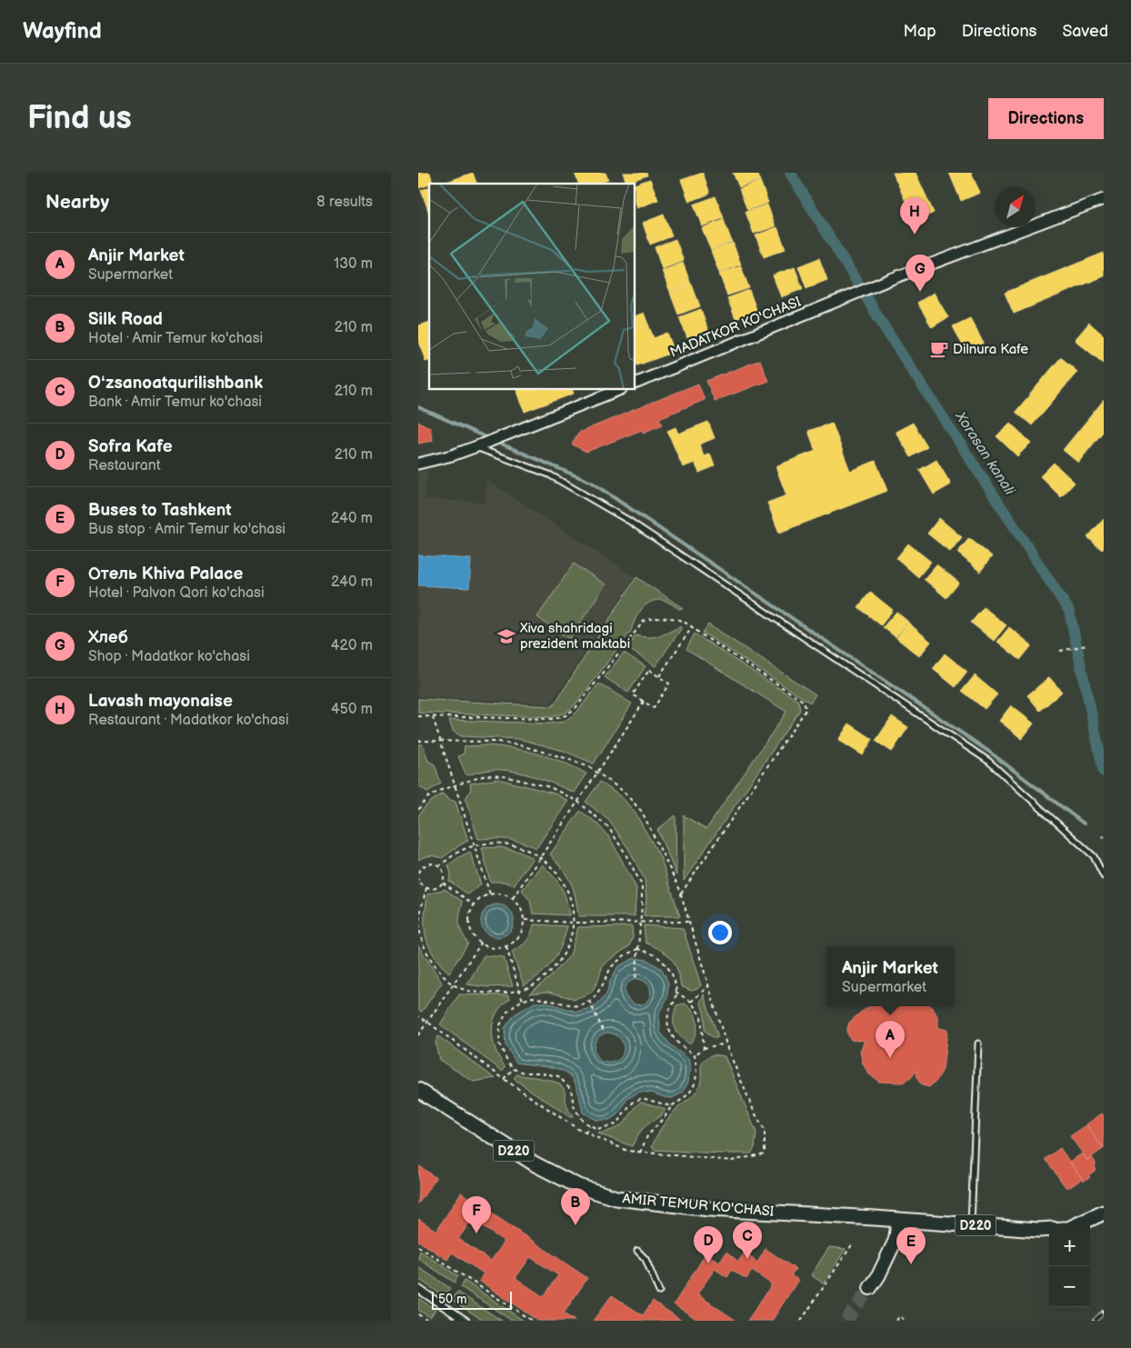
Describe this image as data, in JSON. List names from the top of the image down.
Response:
{
  "streets": {
    "main road": ["D220", "AMIR TEMUR KO'CHASI"],
    "street": ["MADATKOR KO'CHASI"]
  },
  "crossings": [
    ["D220", "AMIR TEMUR KO'CHASI"]
  ],
  "water": ["Xorasan kanali"],
  "places": {
    "cafe": ["Dilnura Kafe"],
    "school or university": ["Xiva shahridagi prezident maktabi"]
  },
  "scale_bar": "50 m",
  "north": "top right",
  "page": {
    "header": "Wayfind",
    "nav": ["Map", "Directions", "Saved"],
    "buttons": "Directions",
    "title": "Find us",
    "heading": ["Nearby", "8 results"],
    "pins": [
      "H",
      "G",
      "A",
      "B",
      "F",
      "C",
      "D",
      "E"
    ],
    "list": [
      {
        "mark": "A",
        "name": "Anjir Market",
        "note": "Supermarket",
        "value": "130 m"
      },
      {
        "mark": "B",
        "name": "Silk Road",
        "note": "Hotel · Amir Temur ko'chasi",
        "value": "210 m"
      },
      {
        "mark": "C",
        "name": "Oʻzsanoatqurilishbank",
        "note": "Bank · Amir Temur ko'chasi",
        "value": "210 m"
      },
      {
        "mark": "D",
        "name": "Sofra Kafe",
        "note": "Restaurant",
        "value": "210 m"
      },
      {
        "mark": "E",
        "name": "Buses to Tashkent",
        "note": "Bus stop · Amir Temur ko'chasi",
        "value": "240 m"
      },
      {
        "mark": "F",
        "name": "Отель Khiva Palace",
        "note": "Hotel · Palvon Qori ko'chasi",
        "value": "240 m"
      },
      {
        "mark": "G",
        "name": "Хлеб",
        "note": "Shop · Madatkor ko'chasi",
        "value": "420 m"
      },
      {
        "mark": "H",
        "name": "Lavash mayonaise",
        "note": "Restaurant · Madatkor ko'chasi",
        "value": "450 m"
      }
    ],
    "popup": ["Anjir Market", "Supermarket"],
    "map_buttons": ["+", "−"],
    "scale": "50 m"
  }
}
